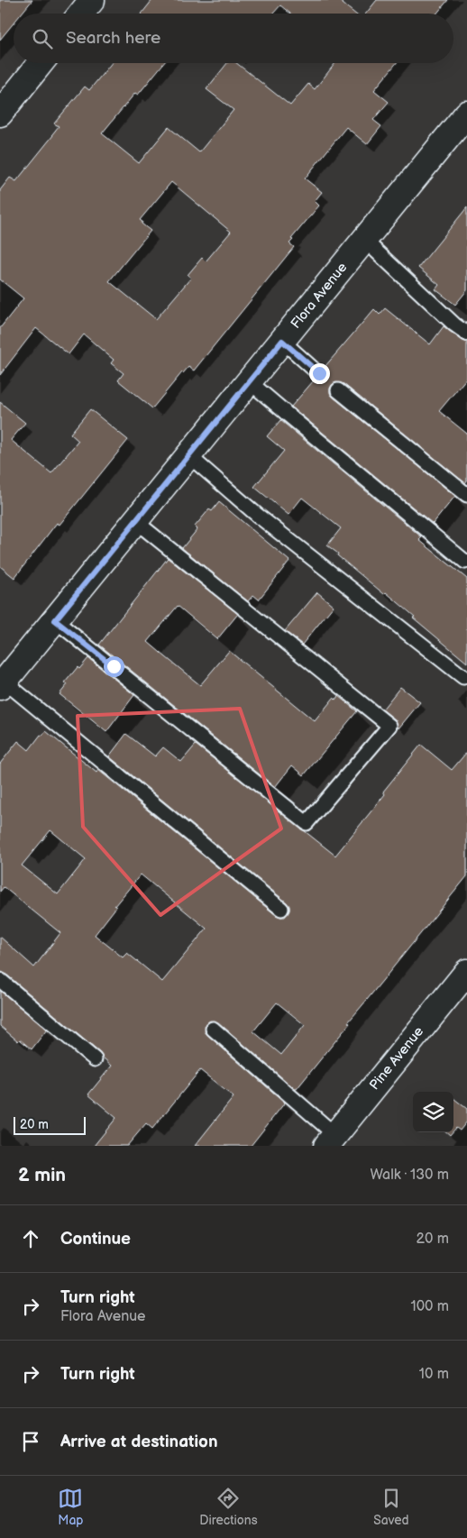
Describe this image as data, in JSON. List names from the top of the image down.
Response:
{
  "streets": {
    "street": ["Flora Avenue", "Pine Avenue"]
  },
  "scale_bar": "20 m",
  "page": {
    "search": "Search here",
    "scale": "20 m",
    "heading": ["2 min", "Walk · 130 m"],
    "list": [
      ["Continue", "20 m"],
      ["Turn right", "Flora Avenue", "100 m"],
      ["Turn right", "10 m"],
      "Arrive at destination"
    ],
    "nav": ["Map", "Directions", "Saved"]
  }
}
